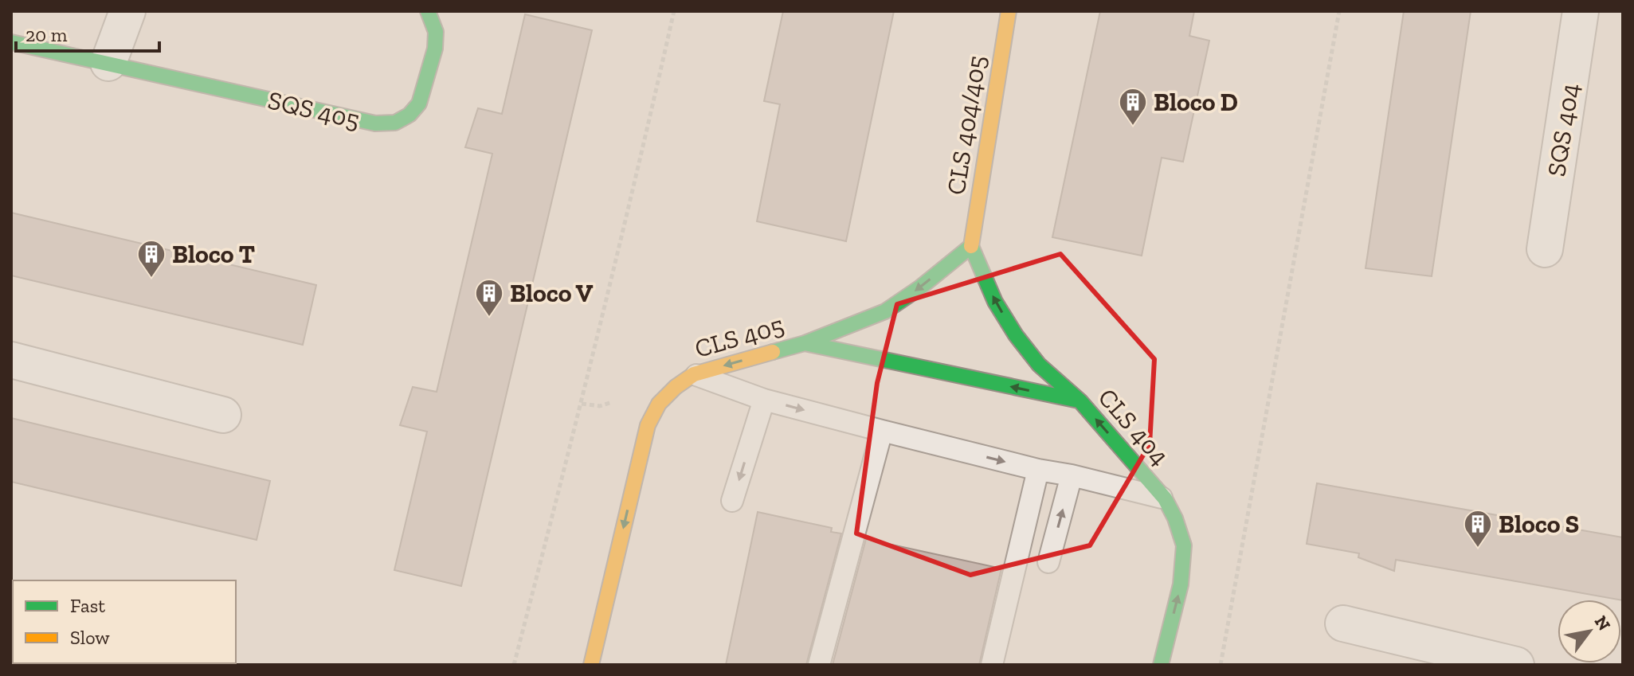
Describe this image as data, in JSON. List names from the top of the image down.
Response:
{
  "streets": {
    "street": [
      "SQS 405",
      "CLS 404/405",
      "SQS 404",
      "CLS 405",
      "CLS 404"
    ]
  },
  "crossings": [
    ["CLS 404/405", "CLS 405"],
    ["CLS 404/405", "CLS 404"],
    ["CLS 405", "CLS 404"]
  ],
  "one_way": ["CLS 405", "CLS 404"],
  "places": {
    "building": [
      "Bloco D",
      "Bloco T",
      "Bloco V",
      "Bloco S"
    ]
  },
  "legend": ["Fast", "Slow"],
  "scale_bar": "20 m",
  "north": "top right"
}
